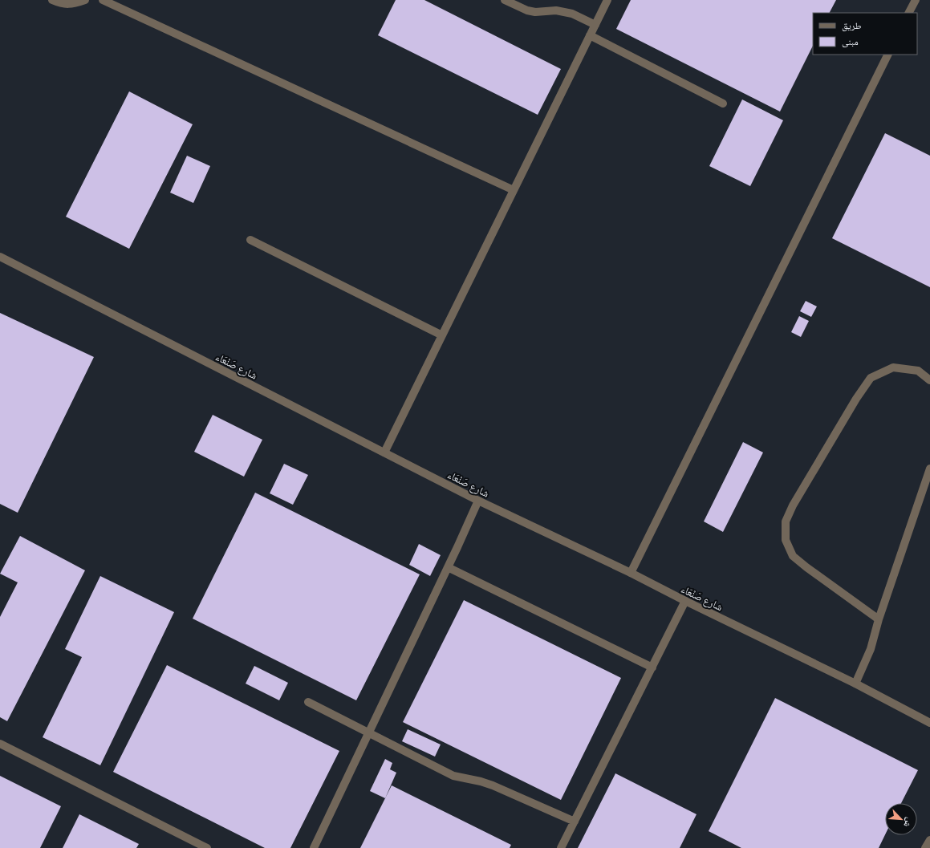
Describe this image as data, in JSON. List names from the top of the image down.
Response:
{
  "streets": {
    "street": ["شارع صَنْعَاء"]
  },
  "legend": ["طريق", "مبنى"],
  "north": "bottom right"
}
